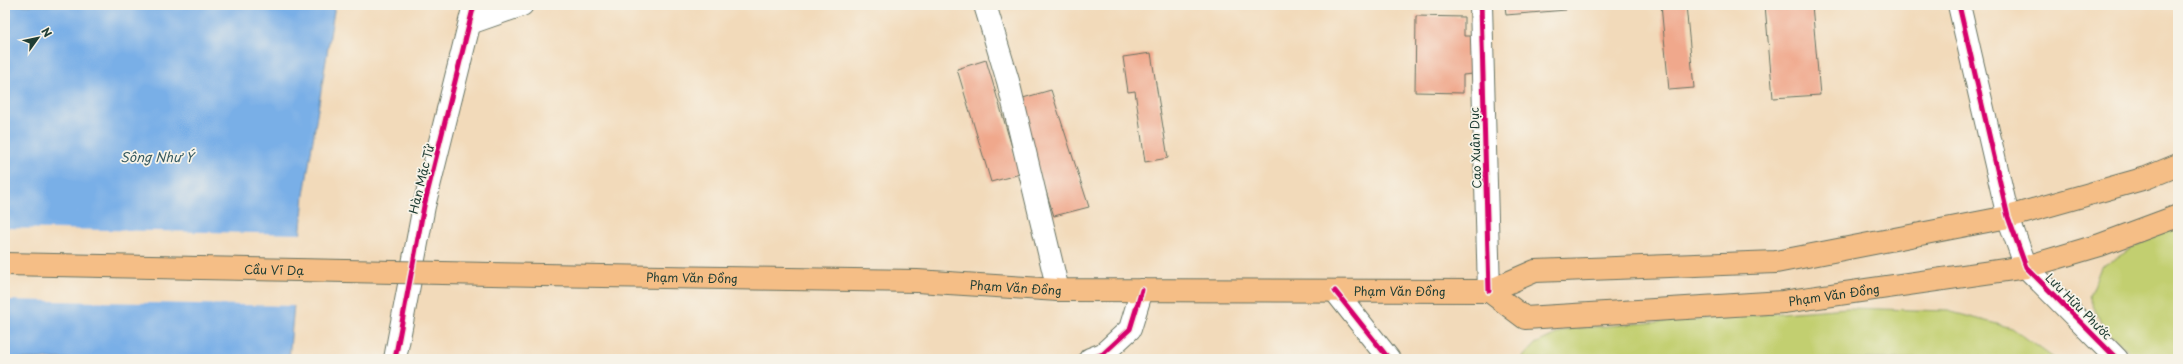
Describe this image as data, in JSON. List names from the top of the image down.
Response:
{
  "streets": {
    "main road": ["Cầu Vĩ Dạ", "Phạm Văn Đồng"],
    "street": ["Cao Xuân Dục", "Hàn Mặc Tử", "Lưu Hữu Phước"]
  },
  "crossings": [
    ["Cao Xuân Dục", "Phạm Văn Đồng"],
    ["Cầu Vĩ Dạ", "Phạm Văn Đồng"],
    ["Phạm Văn Đồng", "Lưu Hữu Phước"]
  ],
  "water": ["Sông Như Ý"],
  "north": "top right"
}
